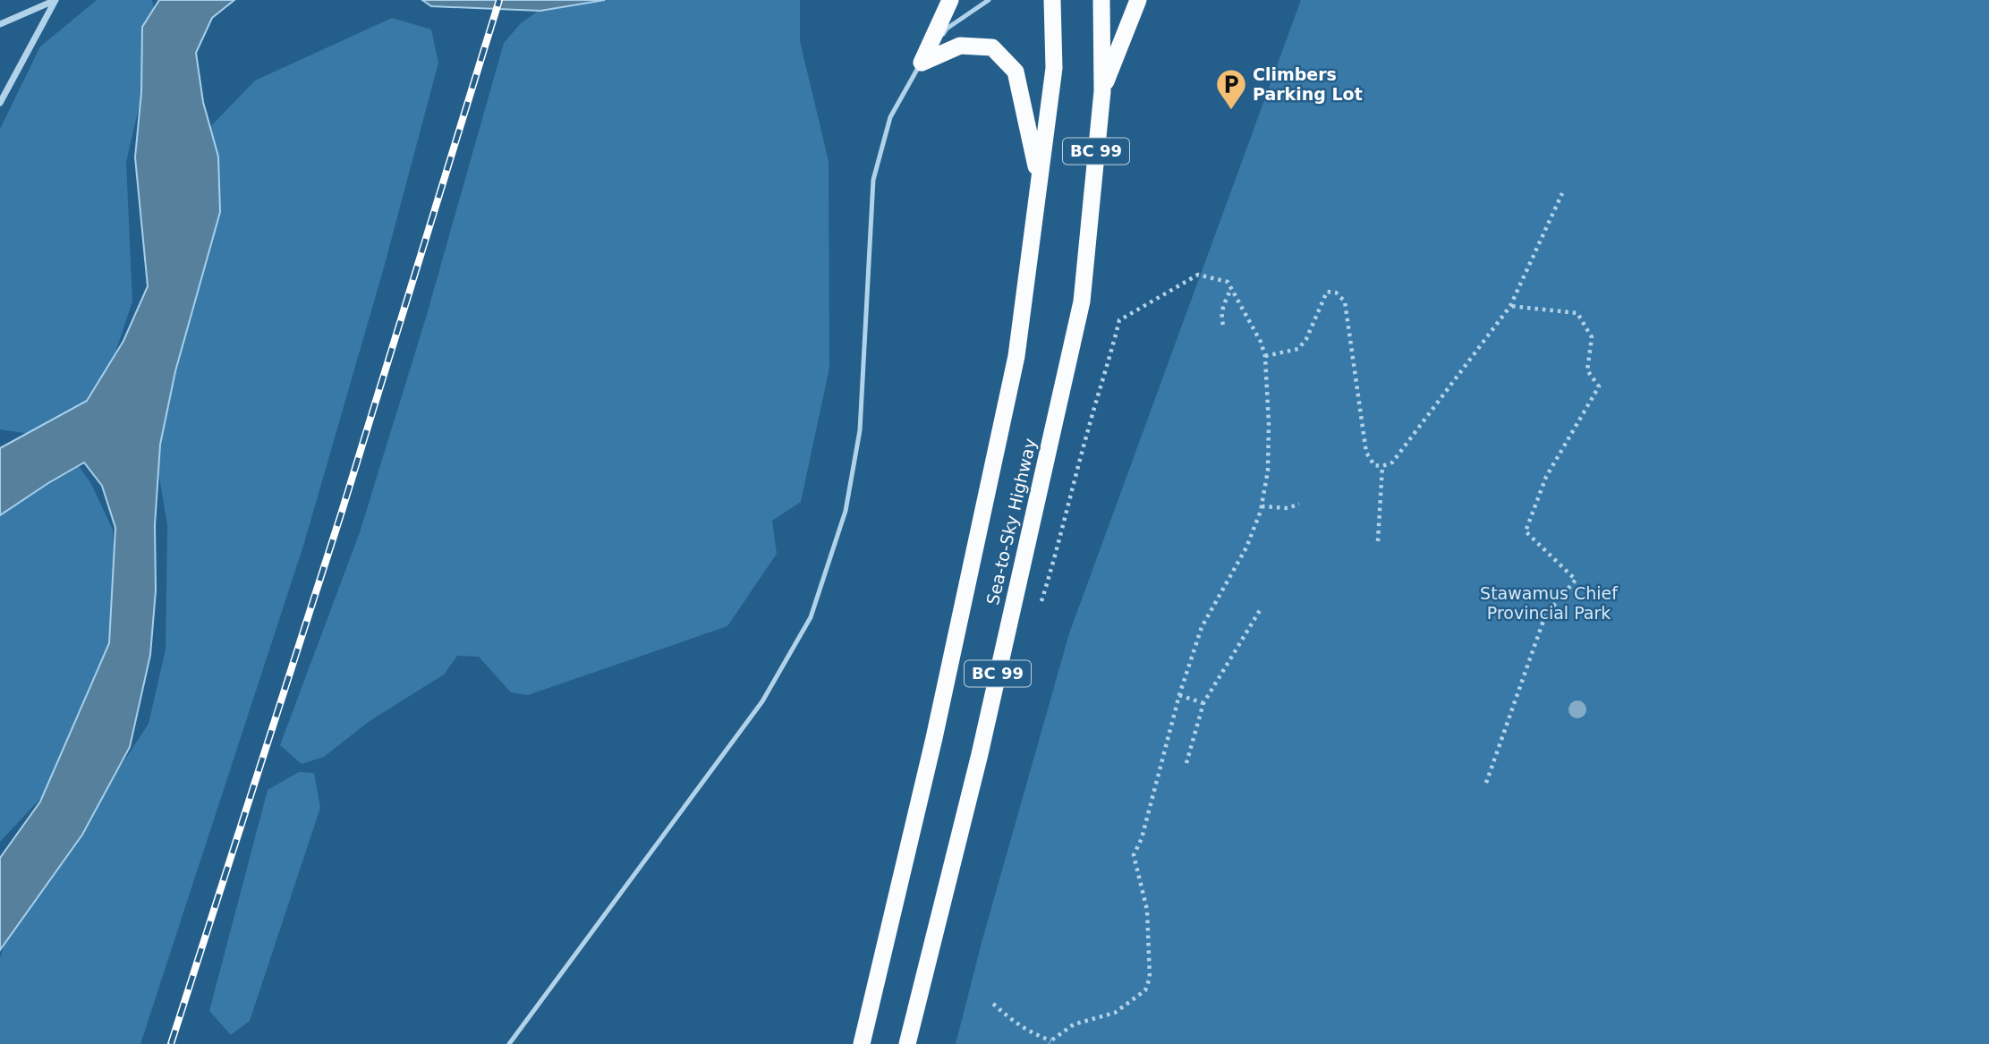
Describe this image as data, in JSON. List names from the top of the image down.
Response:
{
  "streets": {
    "highway": ["BC 99", "Sea-to-Sky Highway"]
  },
  "parks": ["Stawamus Chief Provincial Park"],
  "places": {
    "parking": ["Climbers Parking Lot"]
  }
}
